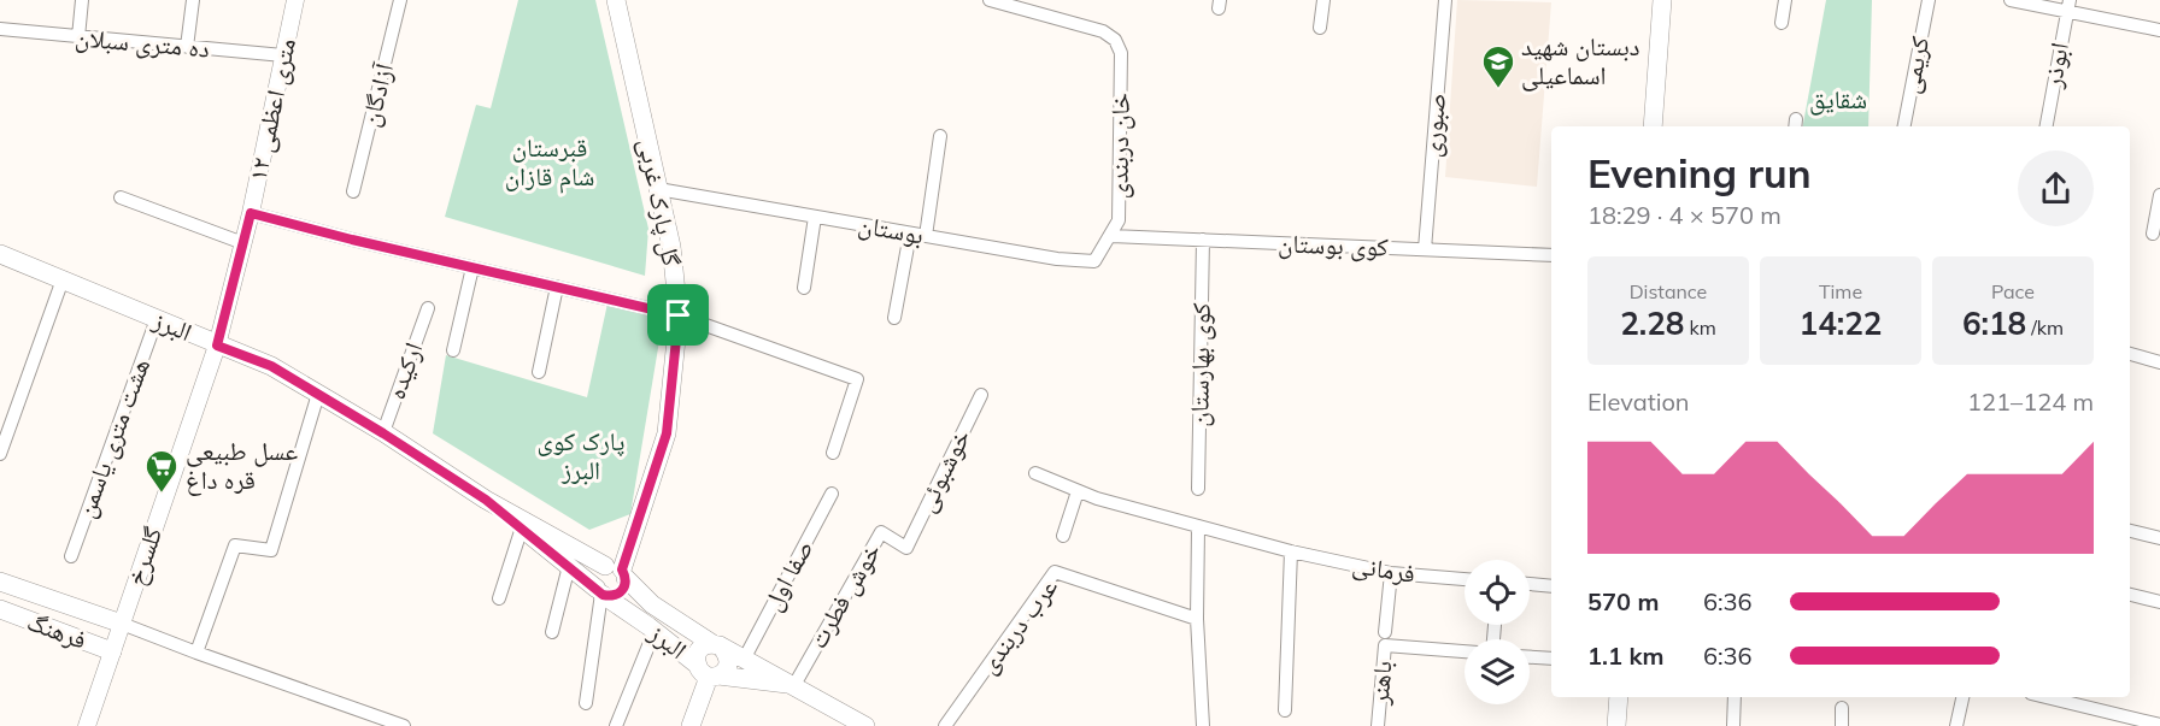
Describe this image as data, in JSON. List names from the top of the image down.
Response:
{
  "streets": {
    "main road": ["گل پارک غربی", "البرز", "فرهنگ"],
    "street": [
      "ده متری سبلان",
      "کریمی",
      "ابوذر",
      "آزادگان",
      "۱۲ متری اعظمی",
      "صبوری",
      "خان دربندی",
      "بوستان",
      "کوی بوستان",
      "کوی بهارستان",
      "ارکیده",
      "هشت متری یاسمن",
      "خوشبوئی",
      "گلسرخ",
      "فرمانی",
      "صفا اول",
      "خوش فطرت",
      "عرب دربندی",
      "باهنر"
    ]
  },
  "crossings": [
    ["ده متری سبلان", "۱۲ متری اعظمی"],
    ["۱۲ متری اعظمی", "البرز"],
    ["۱۲ متری اعظمی", "گلسرخ"],
    ["صبوری", "کوی بوستان"],
    ["خان دربندی", "بوستان"],
    ["خان دربندی", "کوی بوستان"],
    ["گل پارک غربی", "بوستان"],
    ["گل پارک غربی", "البرز"],
    ["بوستان", "کوی بوستان"],
    ["کوی بوستان", "کوی بهارستان"],
    ["البرز", "ارکیده"],
    ["البرز", "هشت متری یاسمن"],
    ["البرز", "گلسرخ"],
    ["البرز", "صفا اول"],
    ["البرز", "خوش فطرت"],
    ["خوشبوئی", "خوش فطرت"],
    ["گلسرخ", "فرهنگ"]
  ],
  "parks": ["شقایق", "قبرستان شام قازان", "پارک کوی البرز"],
  "places": {
    "school or university": ["دبستان شهید اسماعیلی"],
    "supermarket": ["عسل طبیعی قره داغ"]
  },
  "page": {
    "heading": ["Evening run", "18:29 · 4 × 570 m"],
    "stats": [
      ["Distance", "2.28 km"],
      ["Time", "14:22"],
      ["Pace", "6:18 /km"]
    ],
    "chart": ["Elevation", "121–124 m"],
    "list": [
      {
        "name": "570 m",
        "note": "6:36"
      },
      {
        "name": "1.1 km",
        "note": "6:36"
      }
    ]
  }
}
